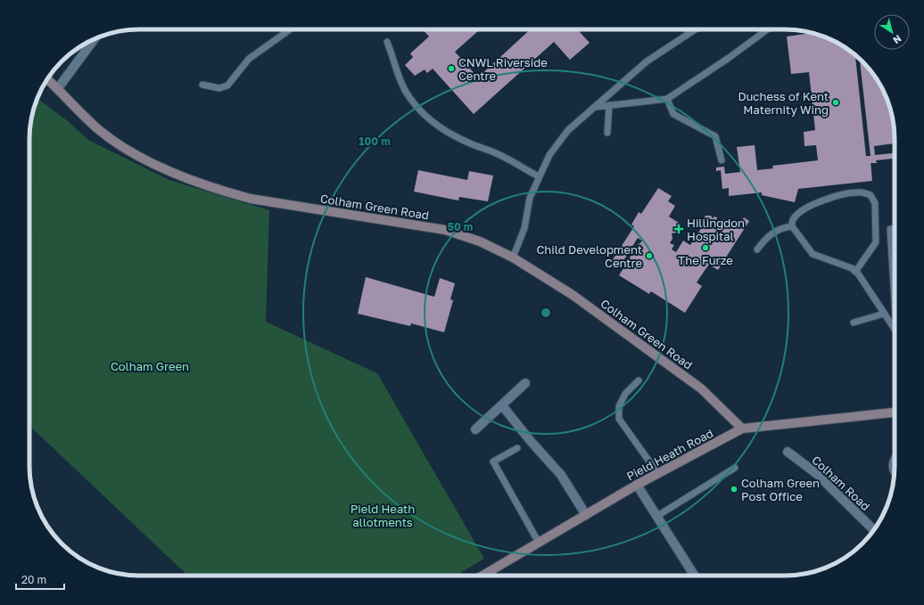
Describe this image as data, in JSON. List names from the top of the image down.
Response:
{
  "streets": {
    "street": ["Colham Green Road", "Pield Heath Road", "Colham Road"]
  },
  "crossings": [
    ["Colham Green Road", "Pield Heath Road"]
  ],
  "parks": ["Colham Green", "Pield Heath allotments"],
  "places": {
    "other": [
      "CNWL Riverside Centre",
      "Duchess of Kent Maternity Wing",
      "The Furze",
      "Child Development Centre",
      "Colham Green Post Office"
    ],
    "health": ["Hillingdon Hospital"]
  },
  "scale_bar": "20 m",
  "north": "bottom right",
  "rings": ["100 m", "50 m"]
}
